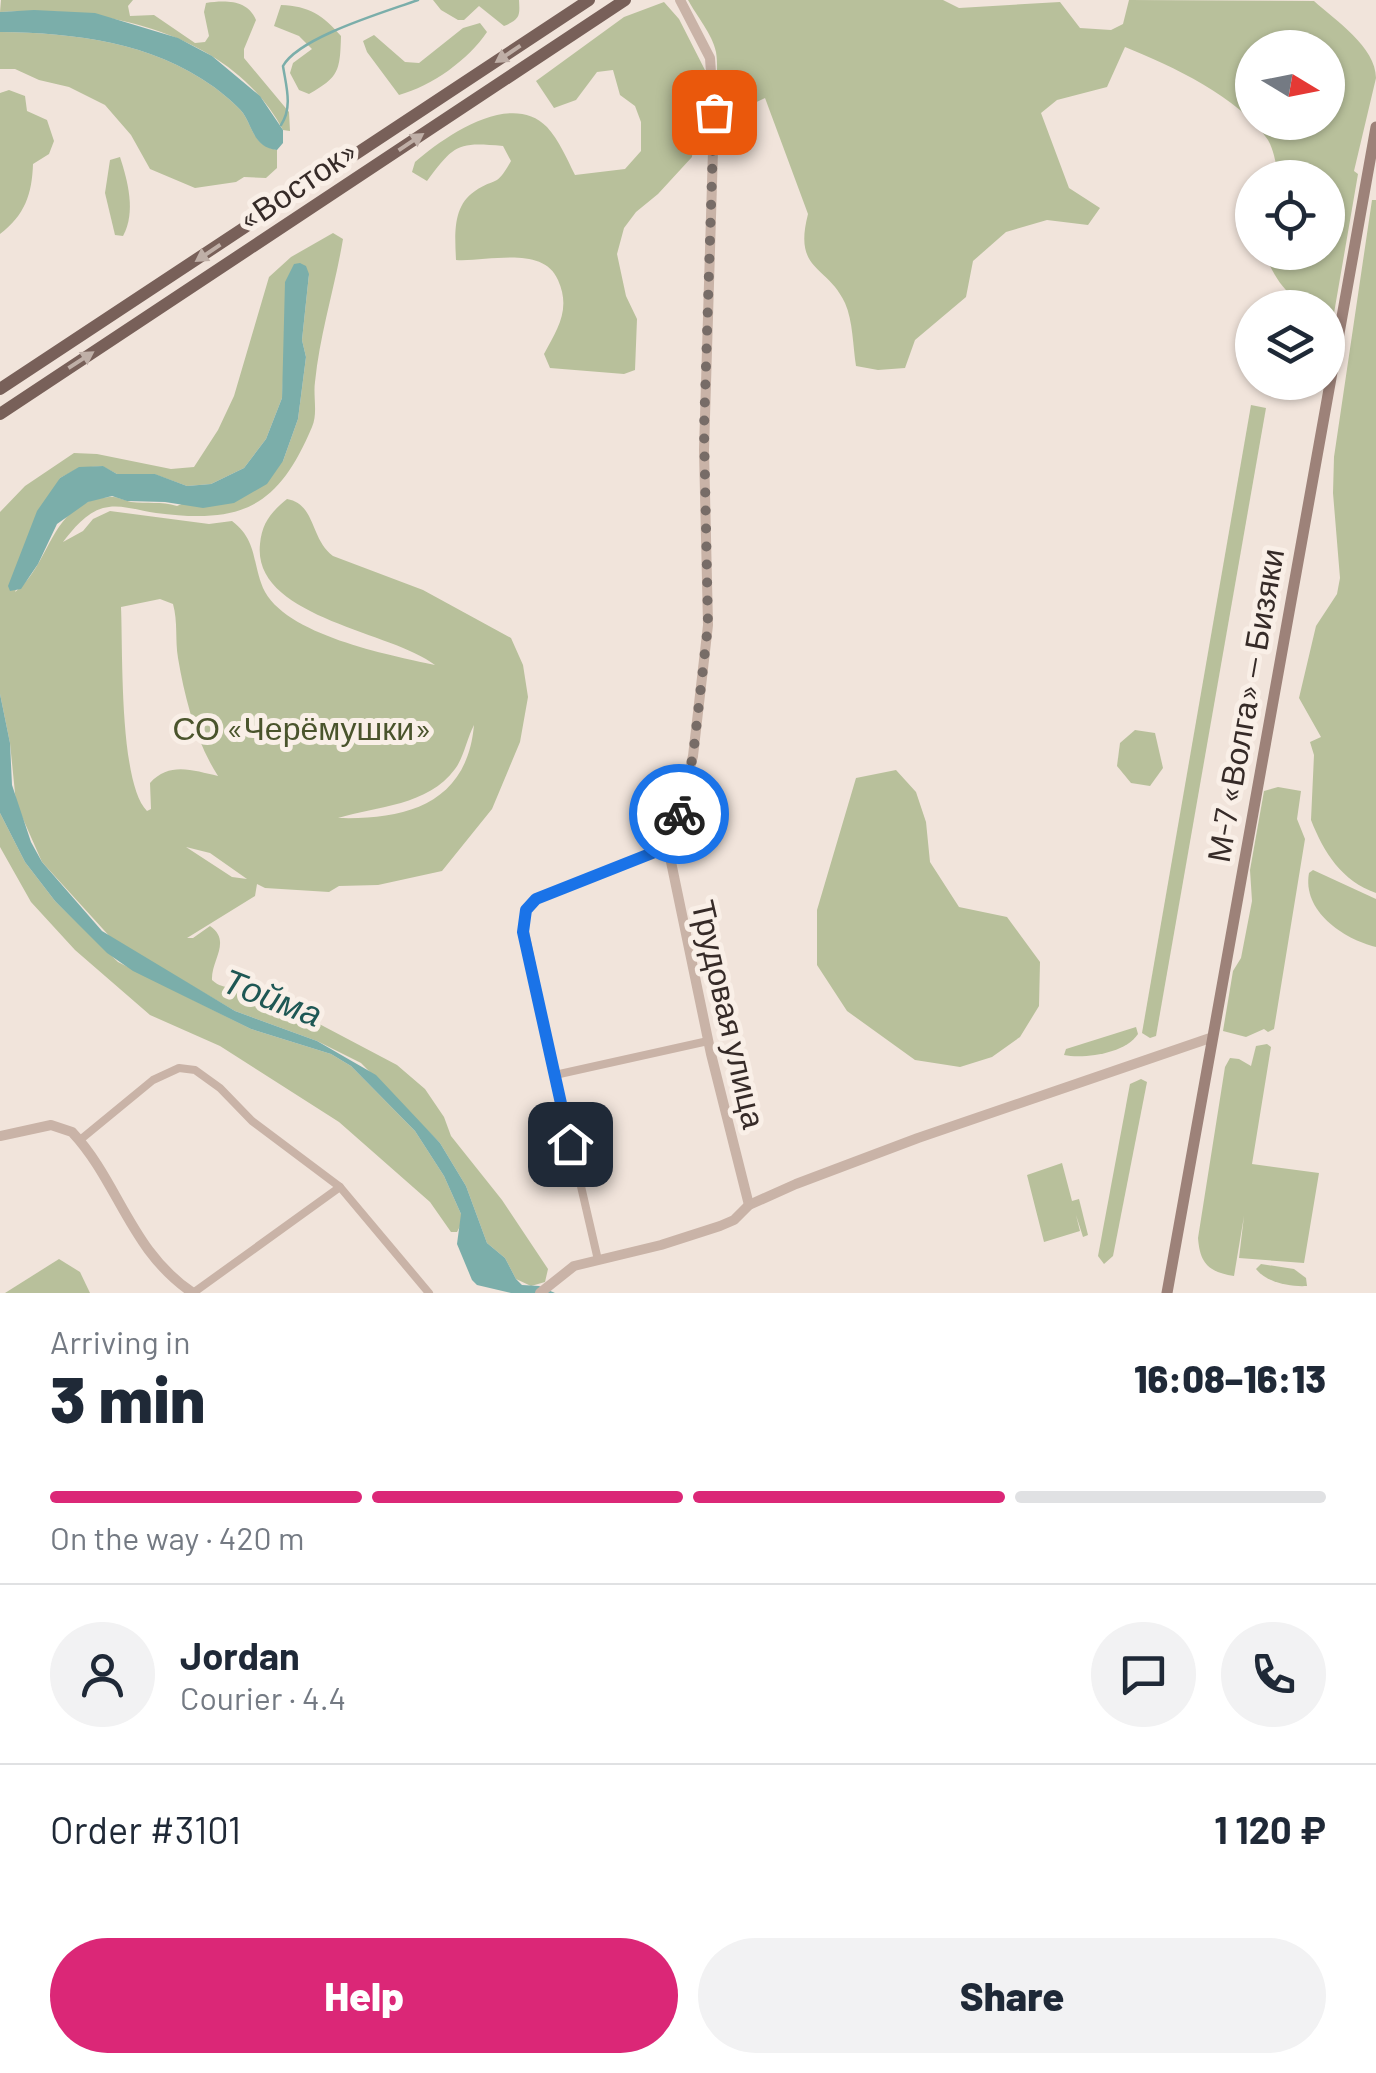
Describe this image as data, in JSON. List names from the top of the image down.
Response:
{
  "streets": {
    "main road": ["«Восток»", "М-7 «Волга» — Бизяки"],
    "street": ["Трудовая улица"]
  },
  "water": ["Тойма"],
  "parks": ["СО «Черёмушки»"],
  "north": "right",
  "page": {
    "heading": ["3 min", "Arriving in", "16:08–16:13"],
    "panel": [
      "Jordan",
      "Courier · 4.4",
      "Order #3101",
      "1 120 ₽"
    ],
    "bar": "On the way · 420 m",
    "buttons": ["Help", "Share"]
  }
}
